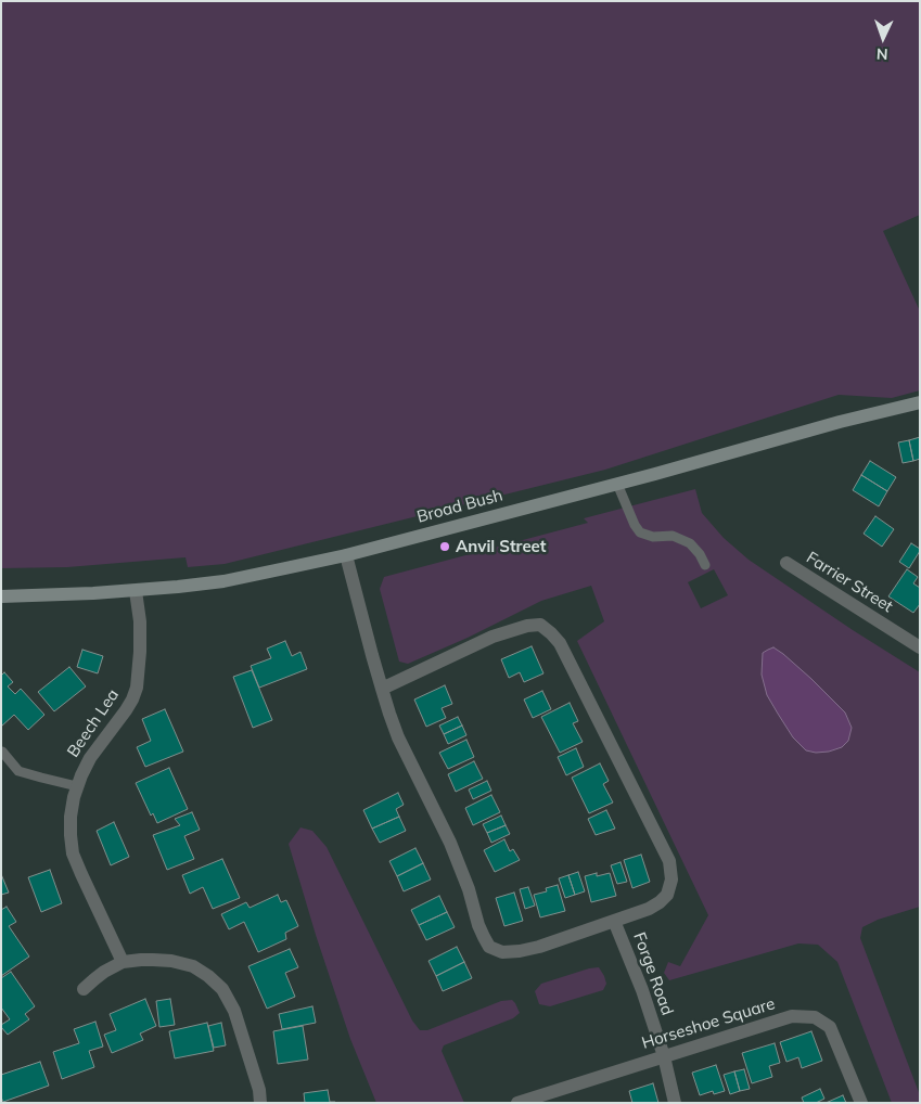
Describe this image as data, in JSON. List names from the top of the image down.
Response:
{
  "streets": {
    "main road": ["Broad Bush"],
    "street": [
      "Farrier Street",
      "Beech Lea",
      "Forge Road",
      "Horseshoe Square"
    ]
  },
  "crossings": [
    ["Broad Bush", "Beech Lea"],
    ["Forge Road", "Horseshoe Square"]
  ],
  "places": ["Anvil Street"],
  "north": "bottom"
}
